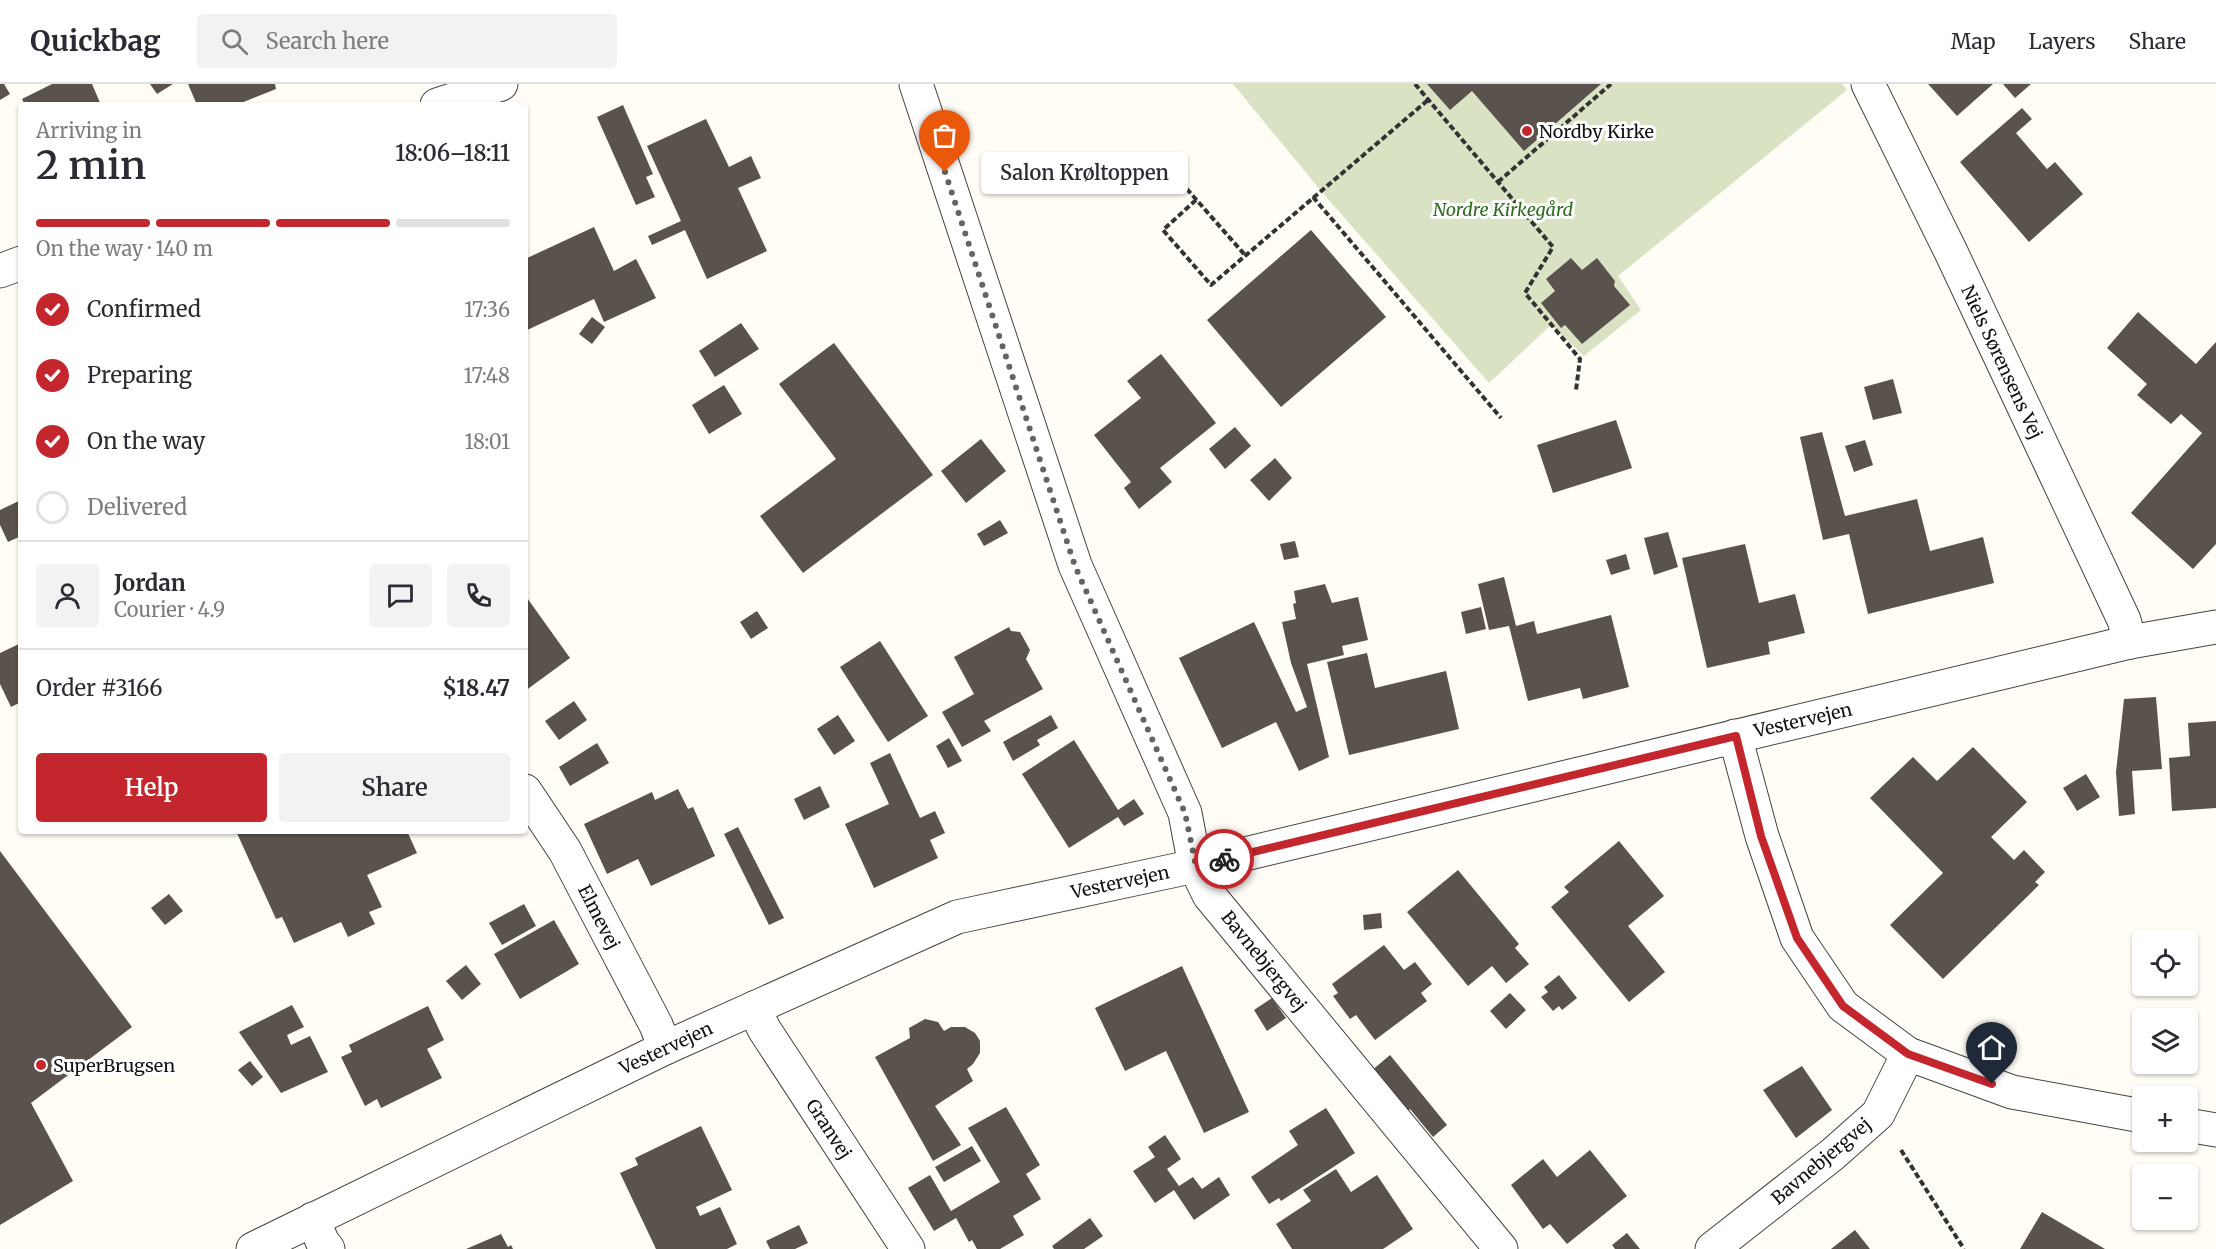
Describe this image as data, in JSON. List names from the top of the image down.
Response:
{
  "streets": {
    "street": [
      "Niels Sørensens Vej",
      "Vestervejen",
      "Elmevej",
      "Bavnebjergvej",
      "Granvej"
    ]
  },
  "crossings": [
    ["Niels Sørensens Vej", "Vestervejen"],
    ["Vestervejen", "Elmevej"],
    ["Vestervejen", "Bavnebjergvej"],
    ["Vestervejen", "Granvej"]
  ],
  "parks": ["Nordre Kirkegård"],
  "places": ["Nordby Kirke", "Salon Krøltoppen", "SuperBrugsen"],
  "page": {
    "header": "Quickbag",
    "search": "Search here",
    "nav": ["Map", "Layers", "Share"],
    "heading": ["2 min", "Arriving in", "18:06–18:11"],
    "panel": [
      "Jordan",
      "Courier · 4.9",
      "Order #3166",
      "$18.47"
    ],
    "bubble": "Salon Krøltoppen",
    "bar": "On the way · 140 m",
    "list": [
      ["Confirmed", "17:36"],
      ["Preparing", "17:48"],
      ["On the way", "18:01"],
      "Delivered"
    ],
    "buttons": ["Help", "Share"],
    "map_buttons": ["+", "−"]
  }
}
